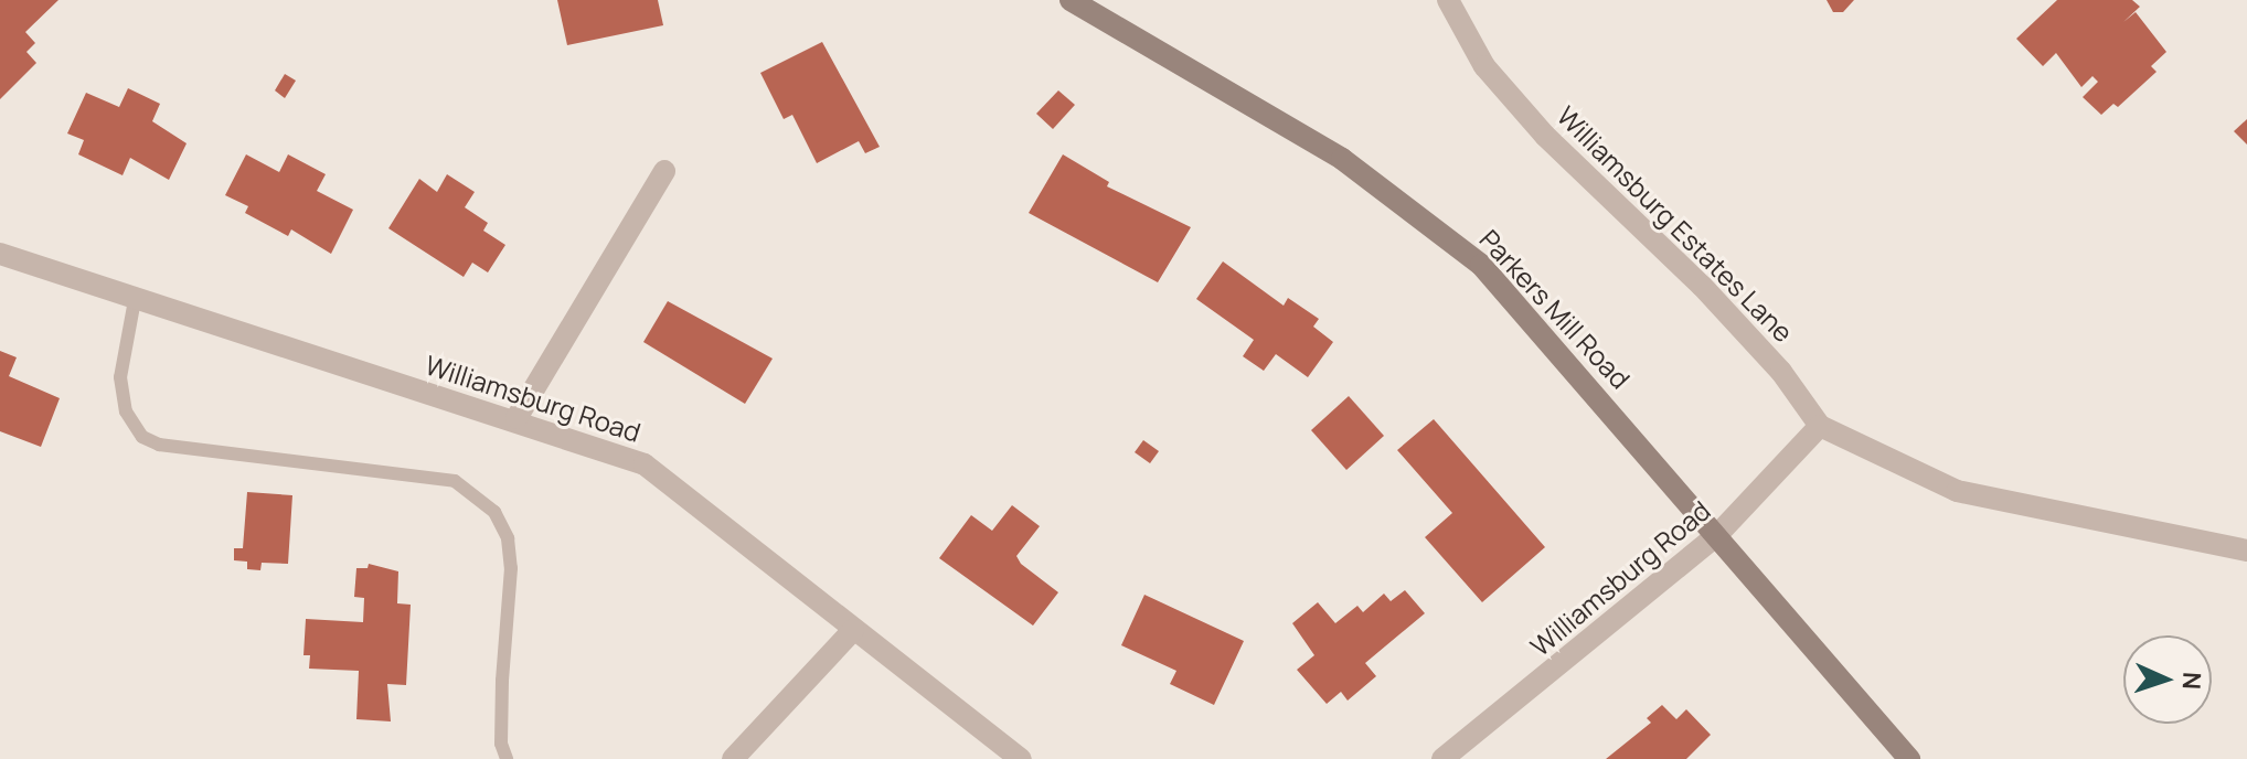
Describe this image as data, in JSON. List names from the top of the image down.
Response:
{
  "streets": {
    "main road": ["Parkers Mill Road"],
    "street": ["Williamsburg Estates Lane", "Williamsburg Road"]
  },
  "crossings": [
    ["Williamsburg Estates Lane", "Williamsburg Road"],
    ["Parkers Mill Road", "Williamsburg Road"]
  ],
  "north": "right"
}
